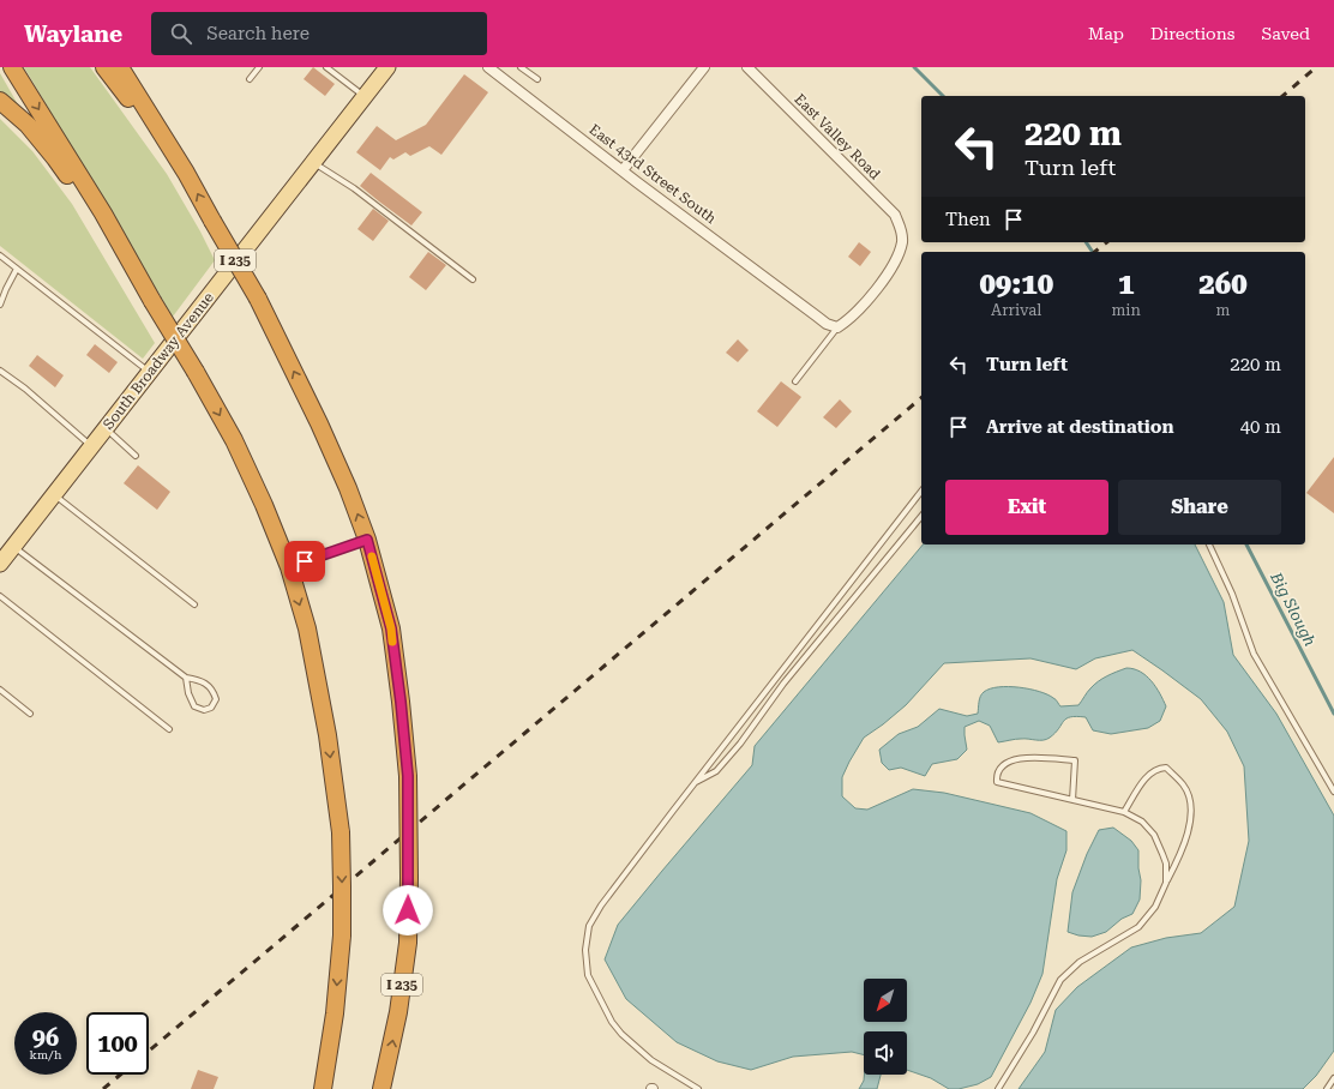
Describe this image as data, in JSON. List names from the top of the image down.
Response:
{
  "streets": {
    "highway": ["I 235"],
    "main road": ["South Broadway Avenue"],
    "street": ["East Valley Road", "East 43rd Street South"]
  },
  "crossings": [
    ["East Valley Road", "East 43rd Street South"]
  ],
  "water": ["Big Slough"],
  "north": "bottom left",
  "page": {
    "header": "Waylane",
    "search": "Search here",
    "nav": ["Map", "Directions", "Saved"],
    "turn": ["220 m", "Turn left"],
    "then": "Then",
    "eta": [
      "09:10",
      "Arrival",
      "1",
      "min",
      "260",
      "m"
    ],
    "list": [
      {
        "name": "Turn left",
        "value": "220 m"
      },
      {
        "name": "Arrive at destination",
        "value": "40 m"
      }
    ],
    "buttons": ["Exit", "Share"],
    "speed": "96 km/h",
    "limit": "100"
  }
}
